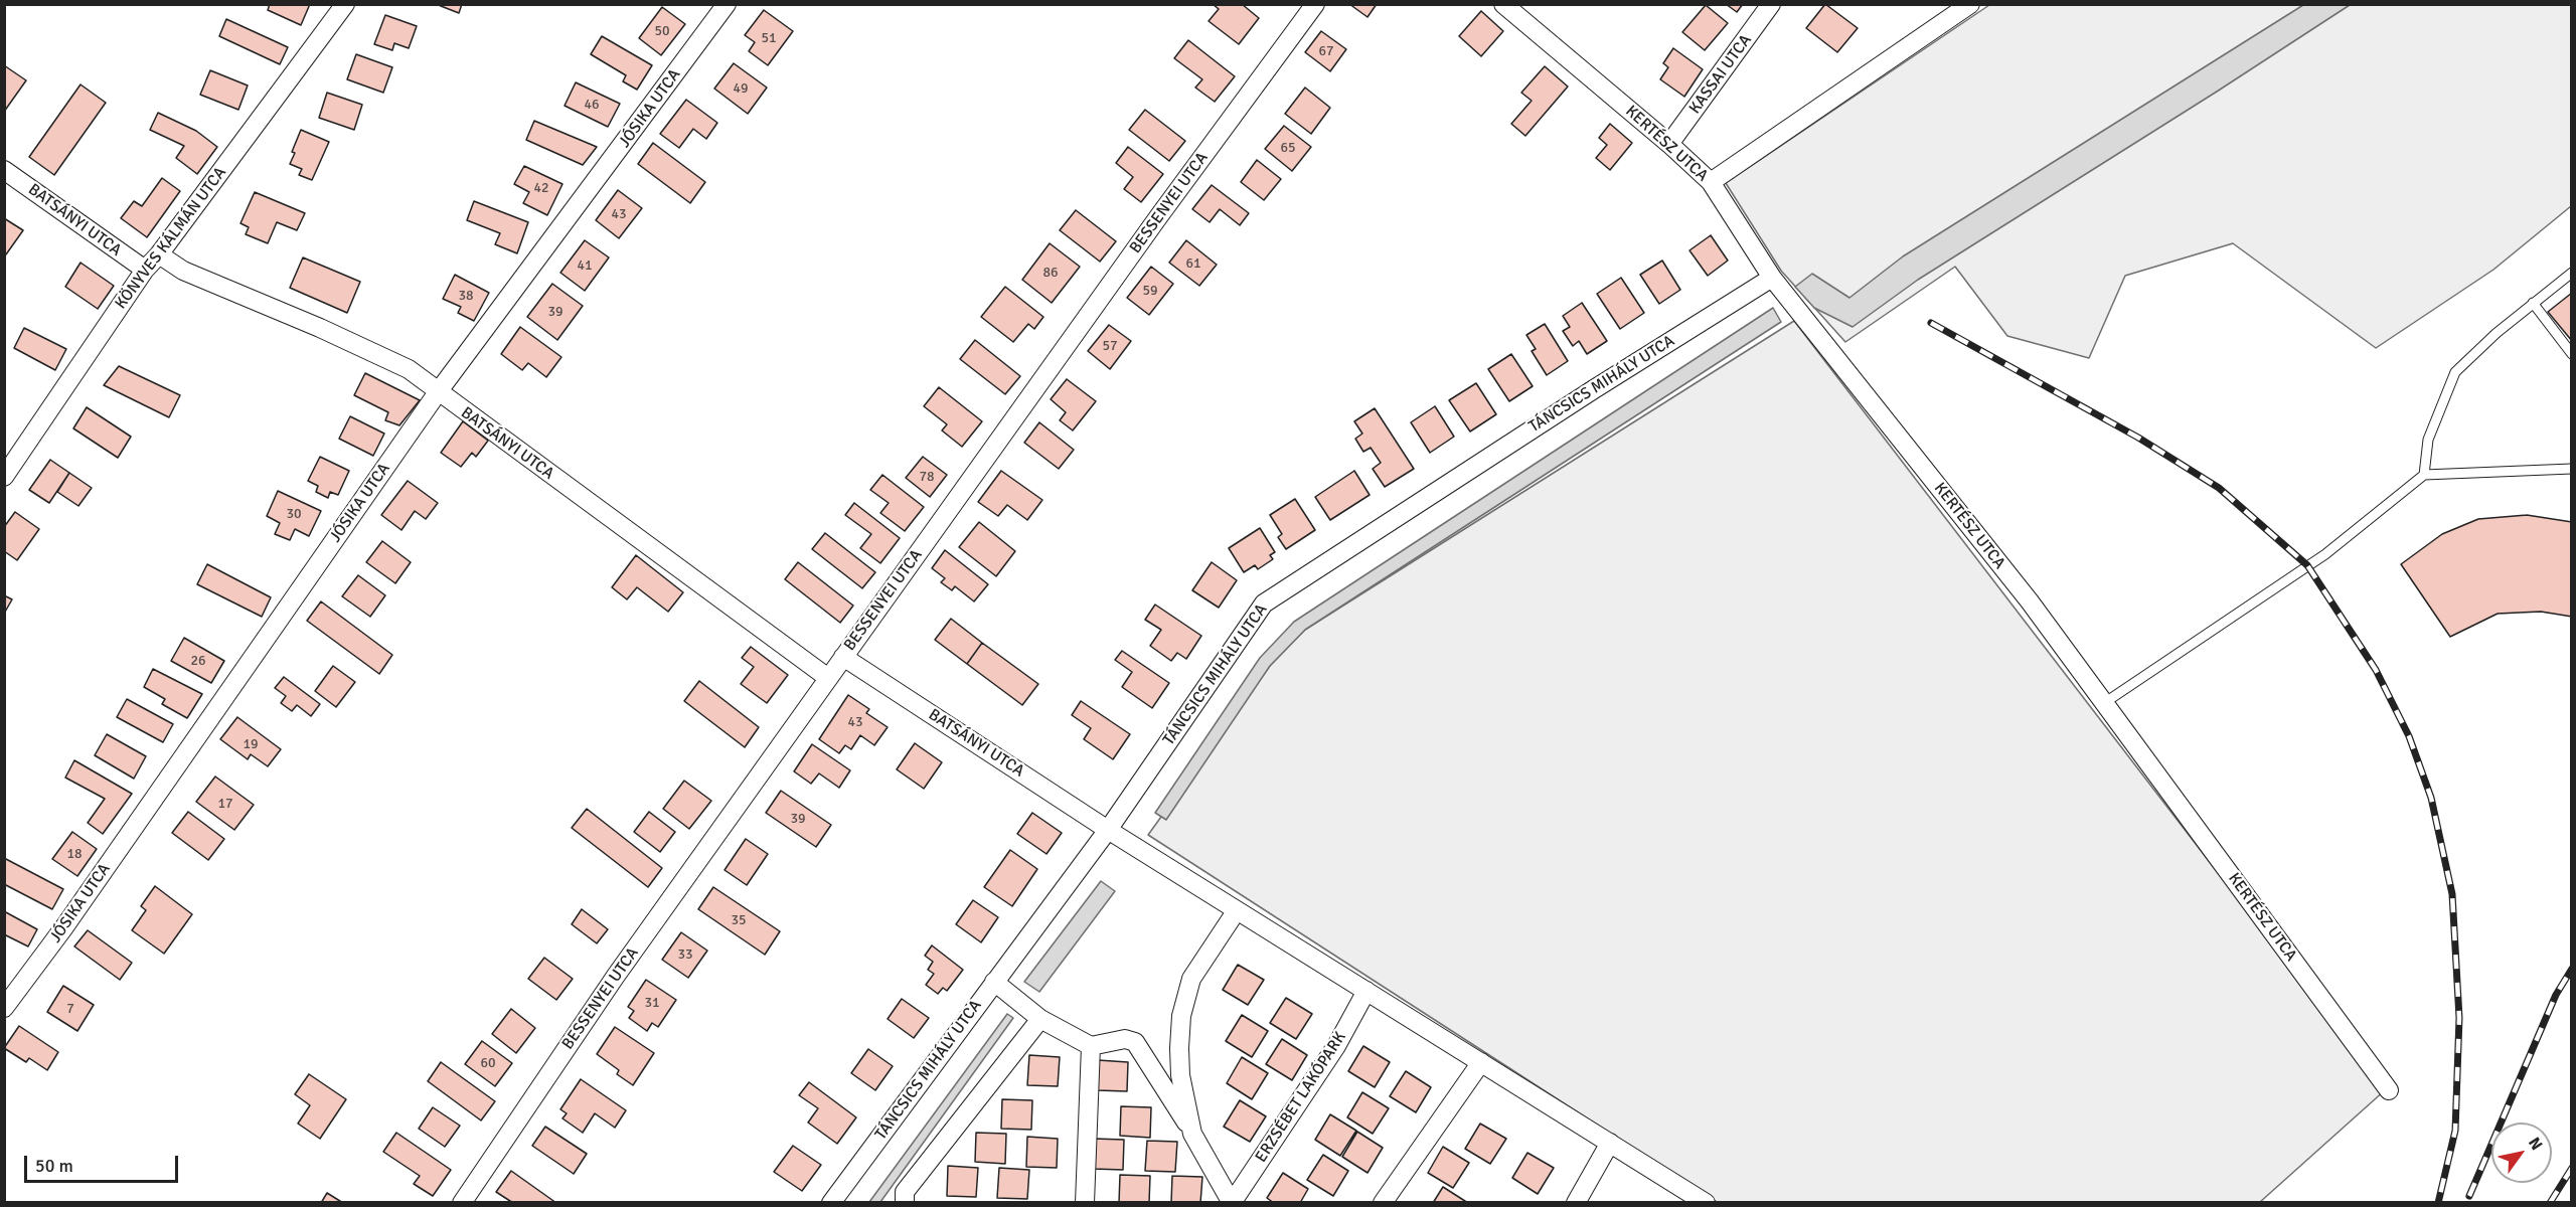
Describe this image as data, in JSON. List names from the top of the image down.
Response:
{
  "streets": {
    "street": [
      "KASSAI UTCA",
      "JÓSIKA UTCA",
      "KERTÉSZ UTCA",
      "BESSENYEI UTCA",
      "BATSÁNYI UTCA",
      "KÖNYVES KÁLMÁN UTCA",
      "TÁNCSICS MIHÁLY UTCA",
      "ERZSÉBET LAKÓPARK"
    ]
  },
  "crossings": [
    ["KASSAI UTCA", "KERTÉSZ UTCA"],
    ["JÓSIKA UTCA", "BATSÁNYI UTCA"],
    ["KERTÉSZ UTCA", "TÁNCSICS MIHÁLY UTCA"],
    ["BESSENYEI UTCA", "BATSÁNYI UTCA"],
    ["BATSÁNYI UTCA", "KÖNYVES KÁLMÁN UTCA"],
    ["BATSÁNYI UTCA", "TÁNCSICS MIHÁLY UTCA"]
  ],
  "house_numbers": [
    "50",
    "51",
    "67",
    "49",
    "46",
    "65",
    "42",
    "43",
    "61",
    "41",
    "86",
    "59",
    "38",
    "39",
    "57",
    "78",
    "30",
    "26",
    "43",
    "19",
    "17",
    "39",
    "18",
    "35",
    "33",
    "31",
    "7",
    "60"
  ],
  "scale_bar": "50 m",
  "north": "top right"
}
